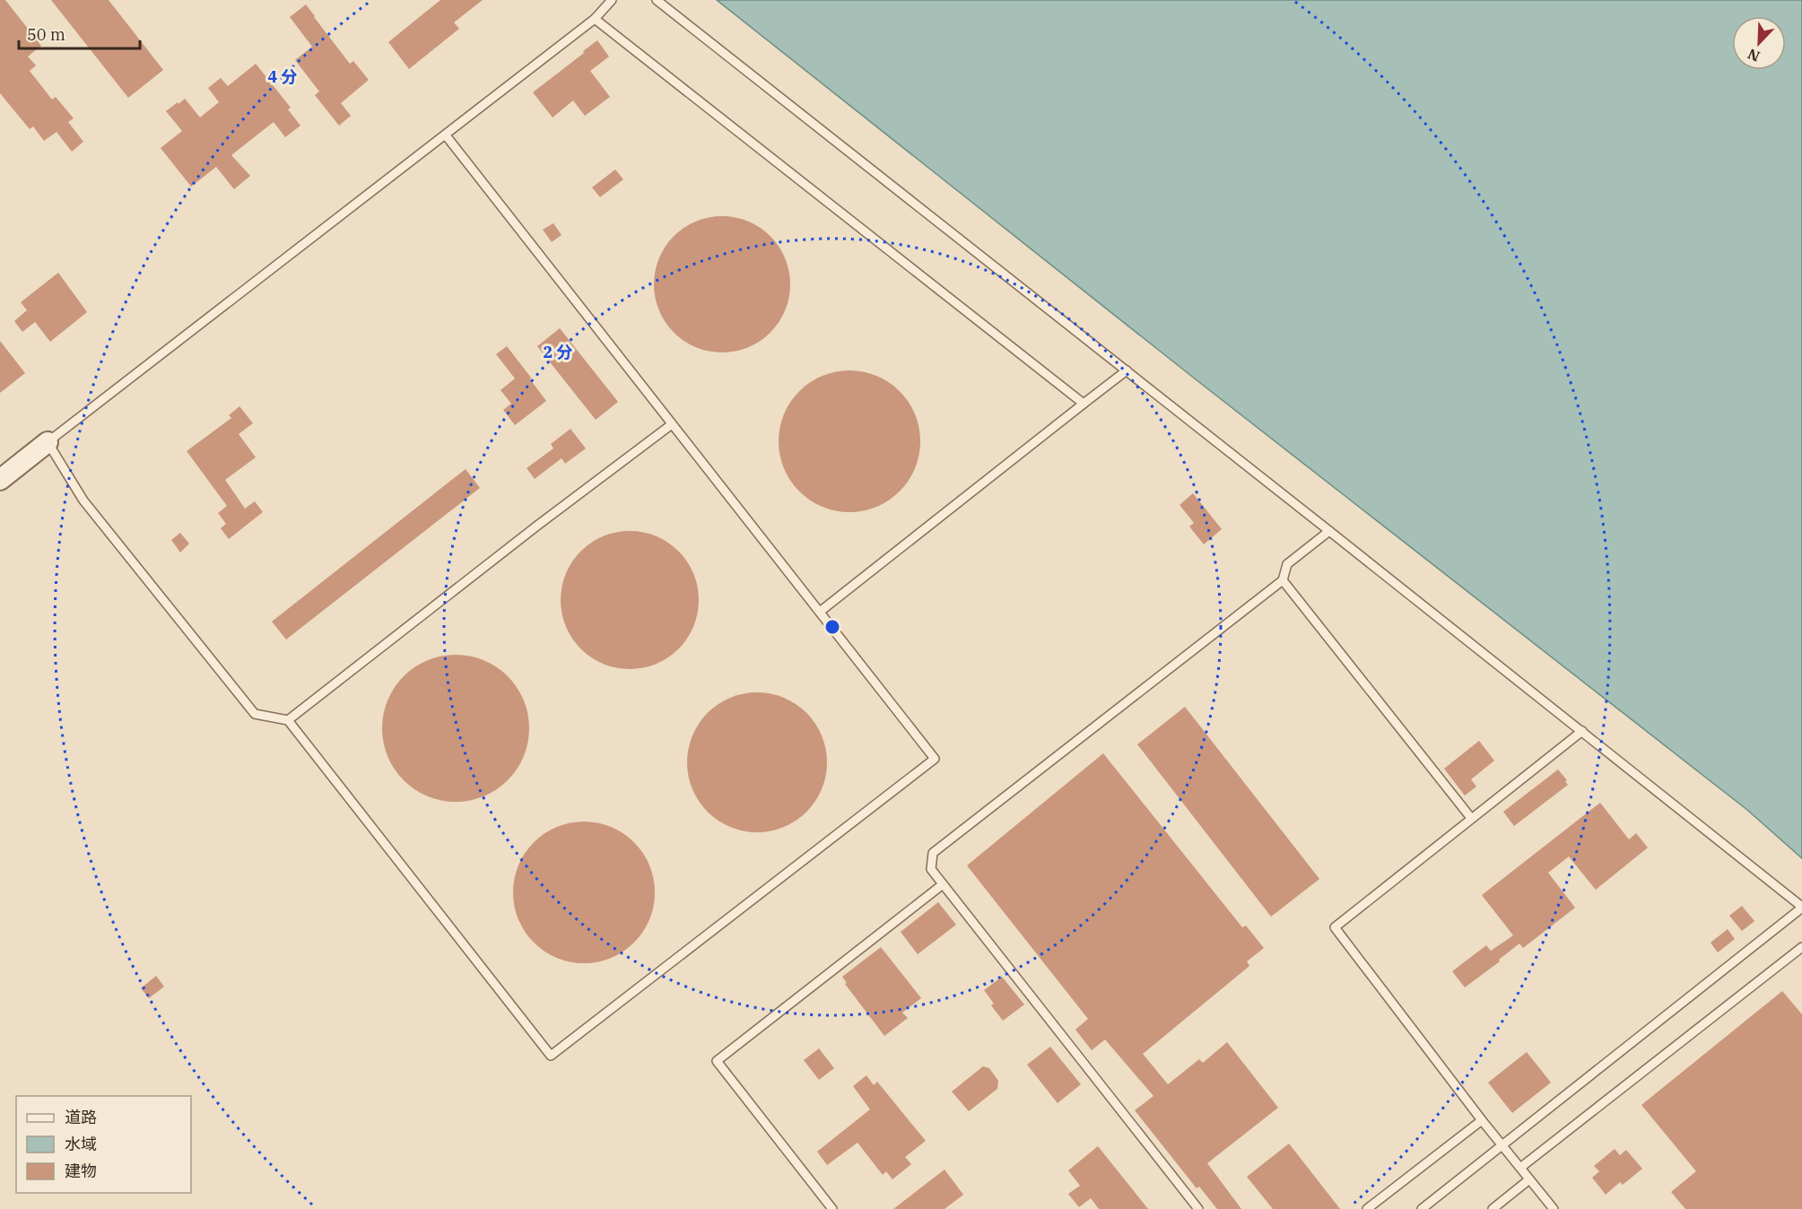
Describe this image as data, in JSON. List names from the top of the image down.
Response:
{
  "legend": ["道路", "水域", "建物"],
  "scale_bar": "50 m",
  "north": "bottom left",
  "rings": ["4 分", "2 分"]
}
